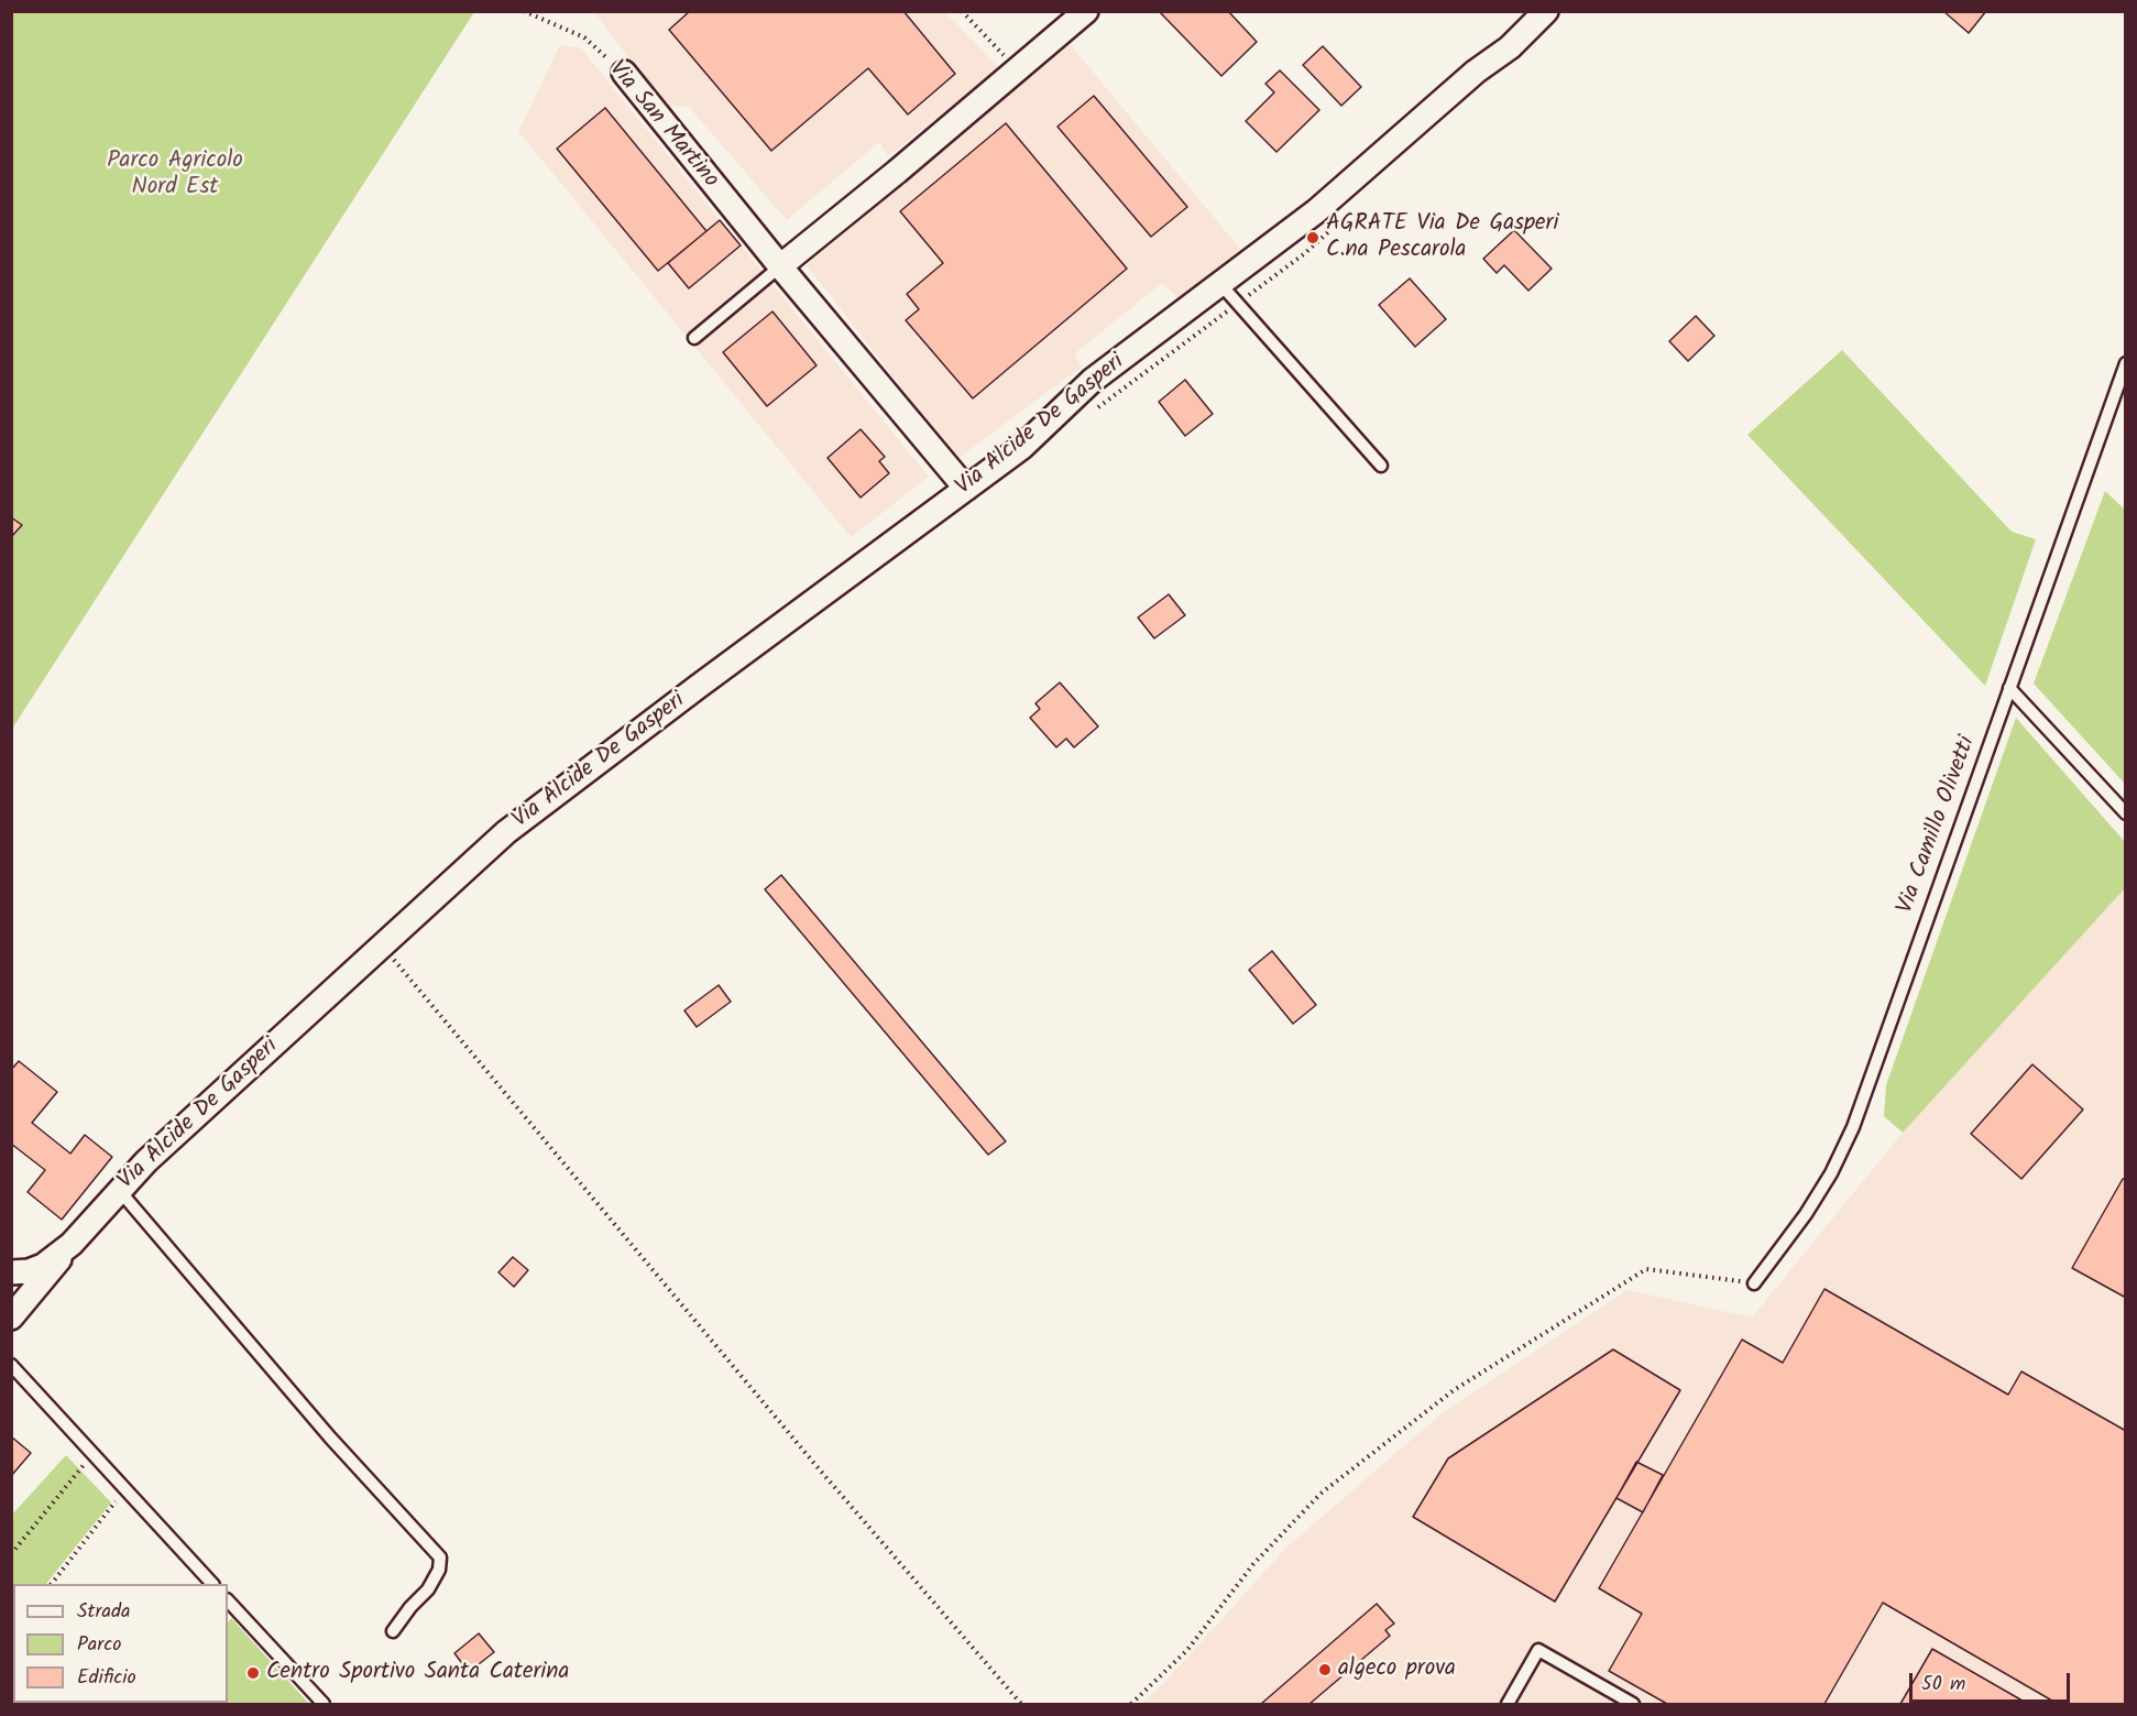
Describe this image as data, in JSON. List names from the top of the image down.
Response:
{
  "streets": {
    "street": ["Via San Martino", "Via Alcide De Gasperi"],
    "lane": ["Via Camillo Olivetti"]
  },
  "crossings": [
    ["Via San Martino", "Via Alcide De Gasperi"]
  ],
  "parks": ["Parco Agricolo Nord Est"],
  "places": ["AGRATE Via De Gasperi C.na Pescarola", "algeco prova", "Centro Sportivo Santa Caterina"],
  "legend": ["Strada", "Parco", "Edificio"],
  "scale_bar": "50 m"
}
